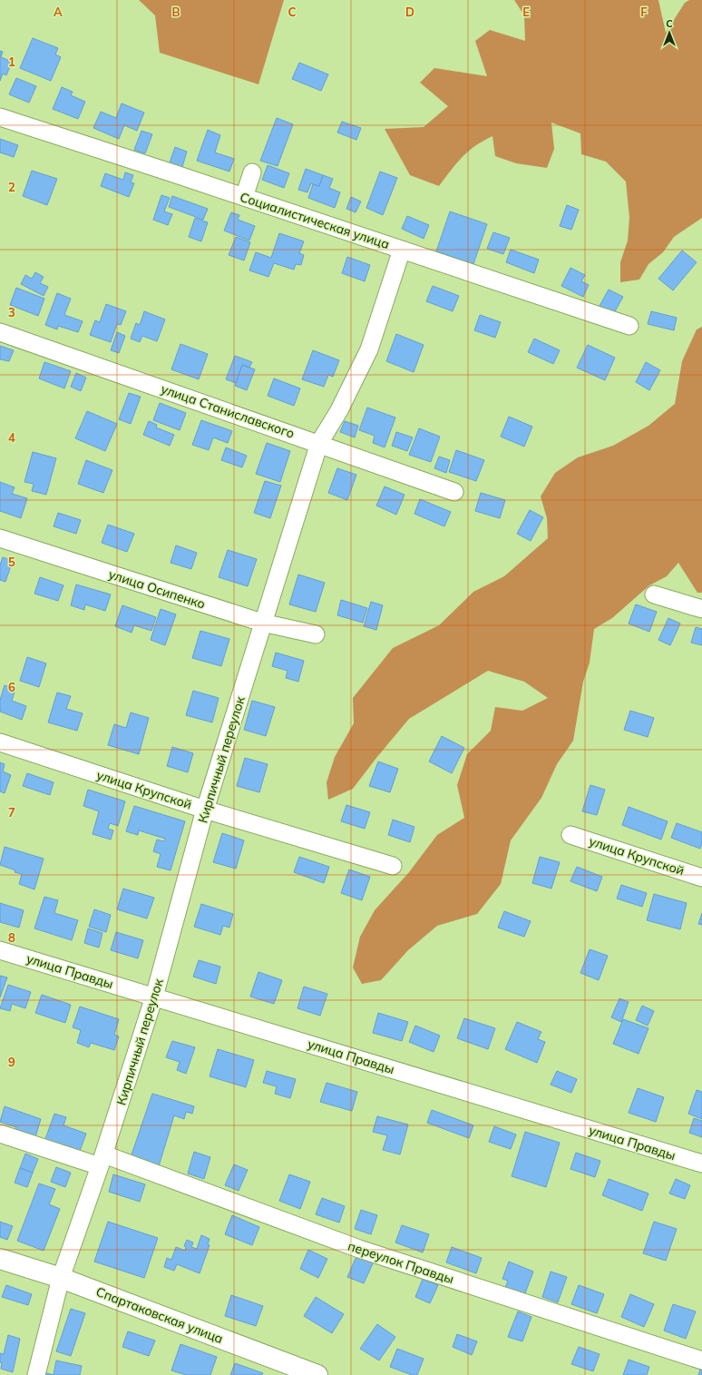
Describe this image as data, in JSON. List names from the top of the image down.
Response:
{
  "streets": {
    "street": [
      "Социалистическая улица",
      "улица Станиславского",
      "улица Осипенко",
      "Кирпичный переулок",
      "улица Крупской",
      "улица Правды",
      "переулок Правды",
      "Спартаковская улица"
    ]
  },
  "crossings": [
    ["Социалистическая улица", "Кирпичный переулок"],
    ["улица Станиславского", "Кирпичный переулок"],
    ["улица Осипенко", "Кирпичный переулок"],
    ["Кирпичный переулок", "улица Крупской"],
    ["Кирпичный переулок", "улица Правды"],
    ["Кирпичный переулок", "переулок Правды"],
    ["Кирпичный переулок", "Спартаковская улица"]
  ],
  "north": "top",
  "grid": {
    "columns": [
      "A",
      "B",
      "C",
      "D",
      "E",
      "F"
    ],
    "rows": [
      "1",
      "2",
      "3",
      "4",
      "5",
      "6",
      "7",
      "8",
      "9"
    ]
  }
}
